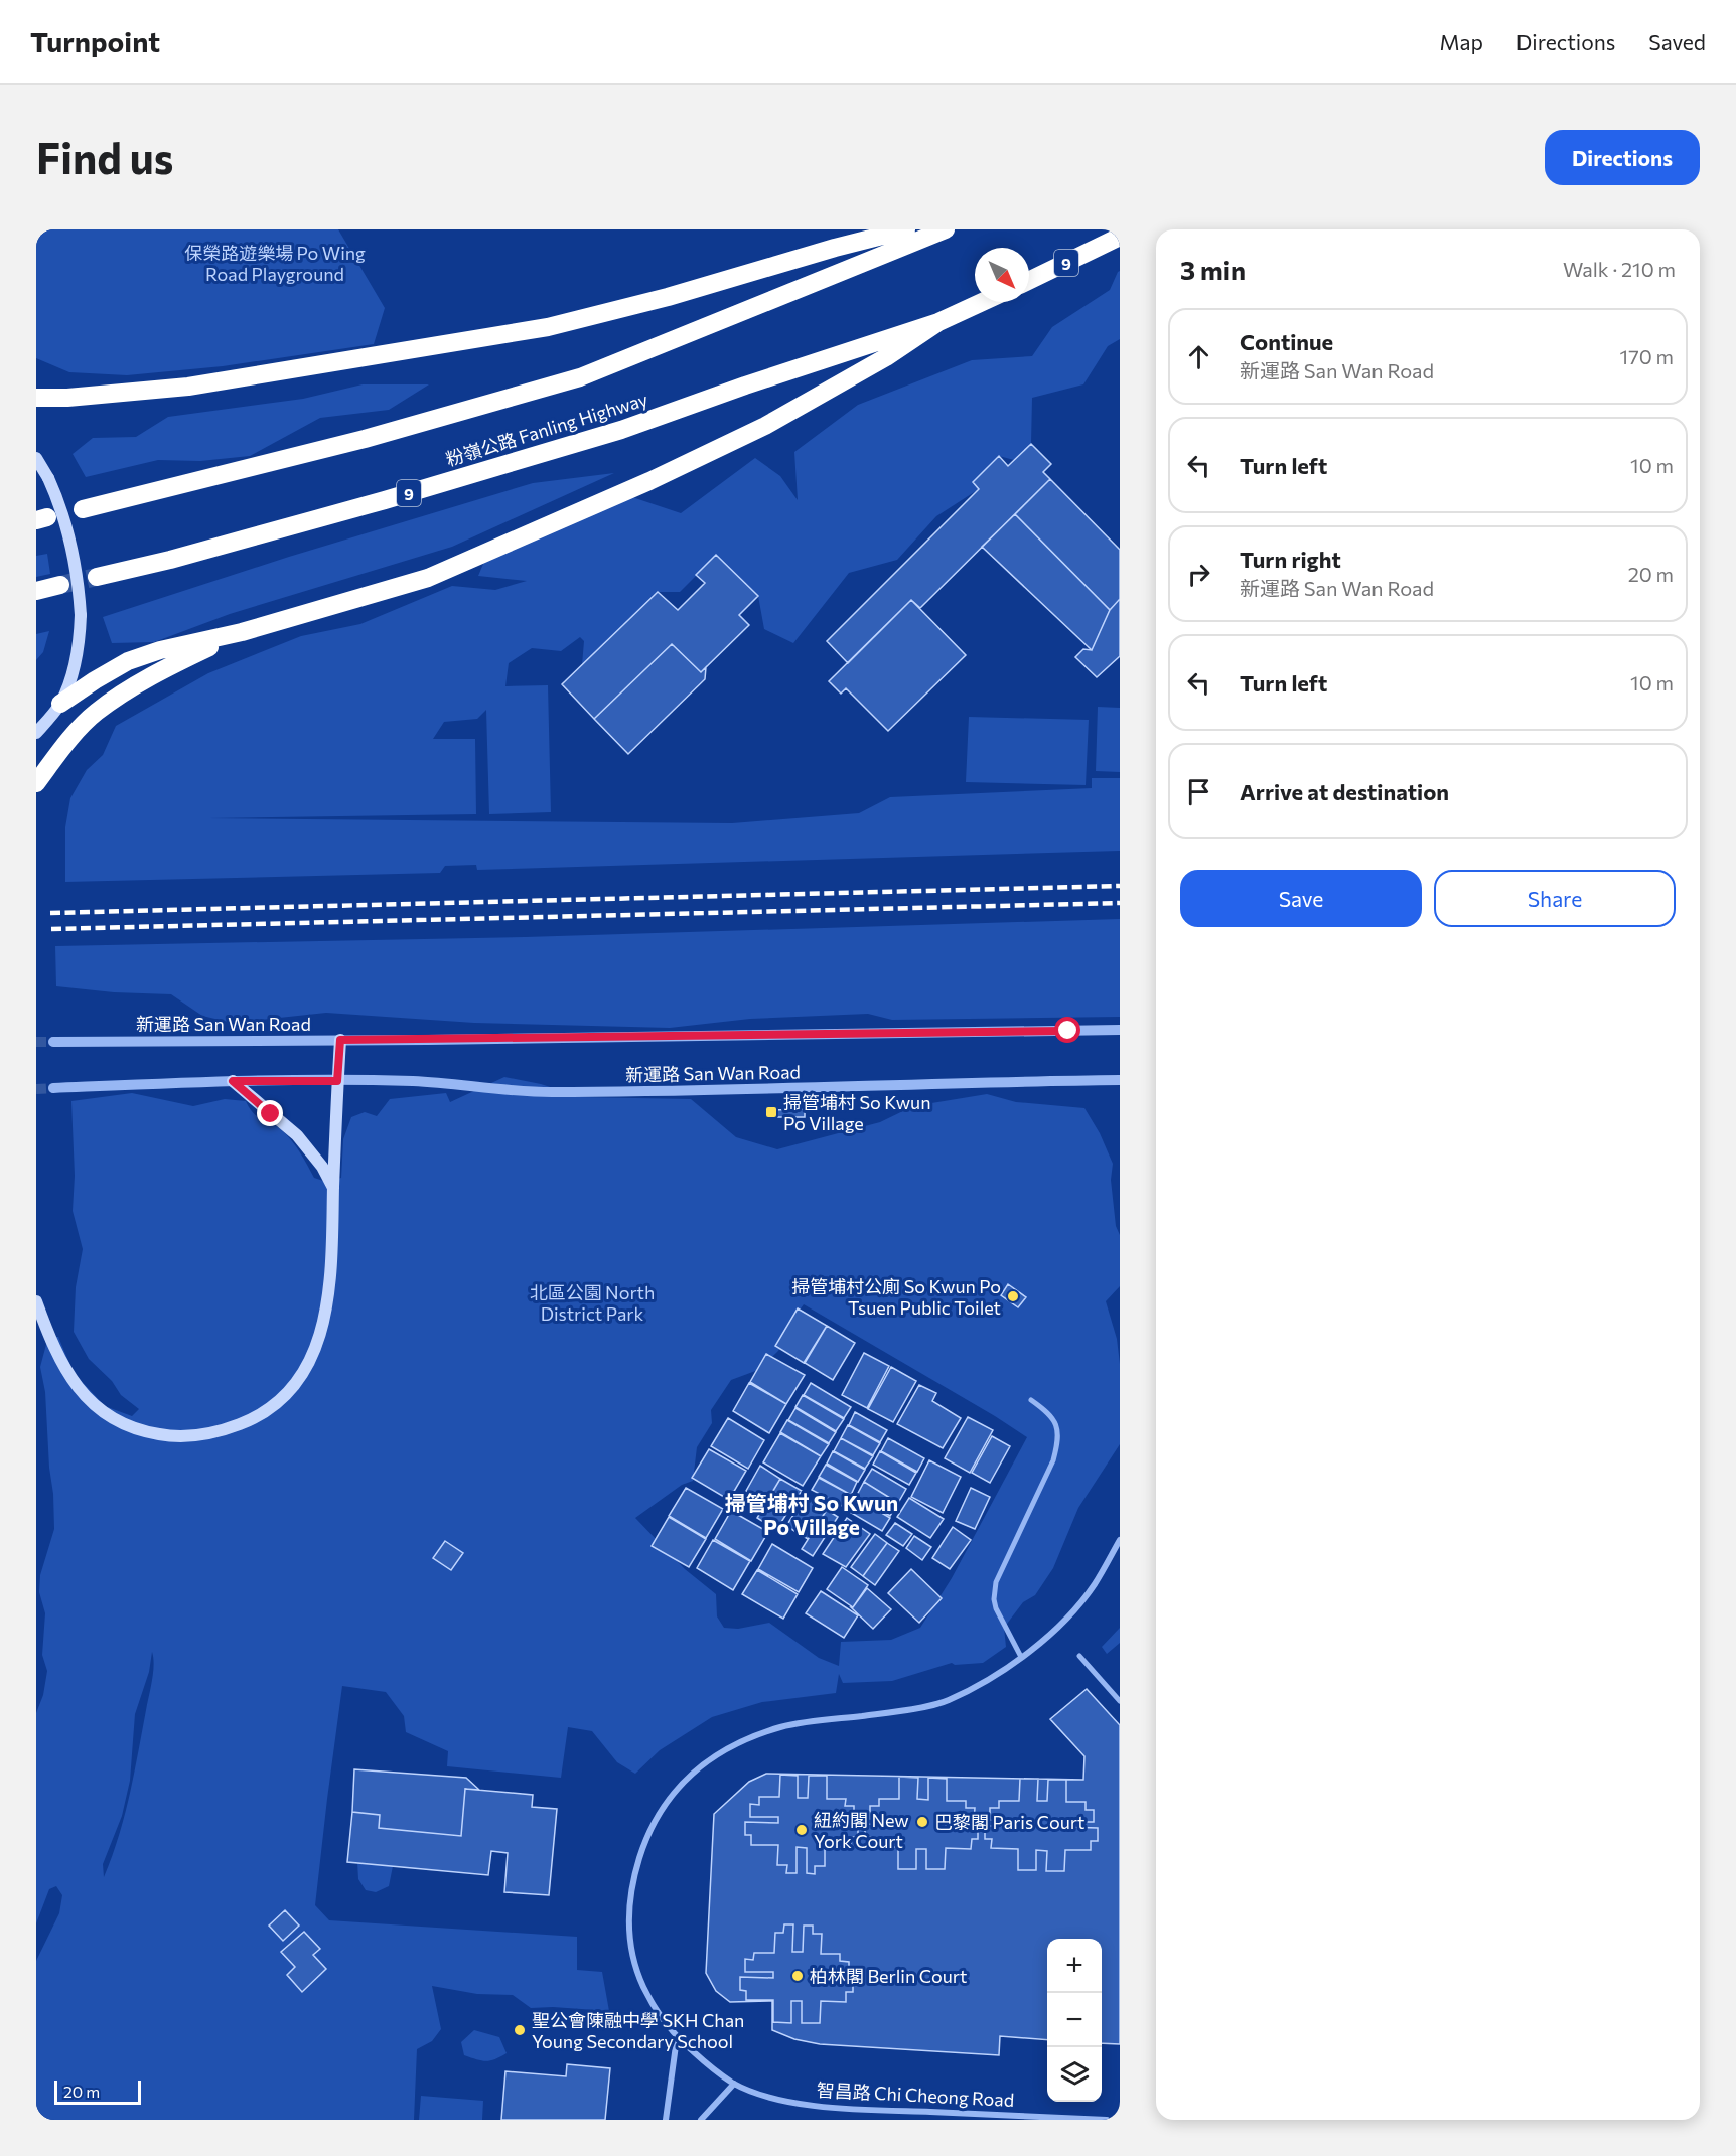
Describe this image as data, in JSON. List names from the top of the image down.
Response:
{
  "streets": {
    "highway": ["9", "粉嶺公路 Fanling Highway"],
    "street": ["新運路 San Wan Road", "智昌路 Chi Cheong Road"]
  },
  "districts": ["掃管埔村 So Kwun Po Village"],
  "parks": ["保榮路遊樂場 Po Wing Road Playground", "北區公園 North District Park"],
  "places": {
    "transit": ["掃管埔村 So Kwun Po Village"],
    "other": [
      "掃管埔村公廁 So Kwun Po Tsuen Public Toilet",
      "巴黎閣 Paris Court",
      "紐約閣 New York Court",
      "柏林閣 Berlin Court",
      "聖公會陳融中學 SKH Chan Young Secondary School"
    ]
  },
  "scale_bar": "20 m",
  "north": "bottom right",
  "page": {
    "header": "Turnpoint",
    "nav": ["Map", "Directions", "Saved"],
    "buttons": [
      "Directions",
      ["Save", "Share"]
    ],
    "title": "Find us",
    "heading": ["3 min", "Walk · 210 m"],
    "list": [
      ["Continue", "新運路 San Wan Road", "170 m"],
      ["Turn left", "10 m"],
      ["Turn right", "新運路 San Wan Road", "20 m"],
      ["Turn left", "10 m"],
      "Arrive at destination"
    ],
    "map_buttons": ["+", "−"],
    "scale": "20 m"
  }
}
